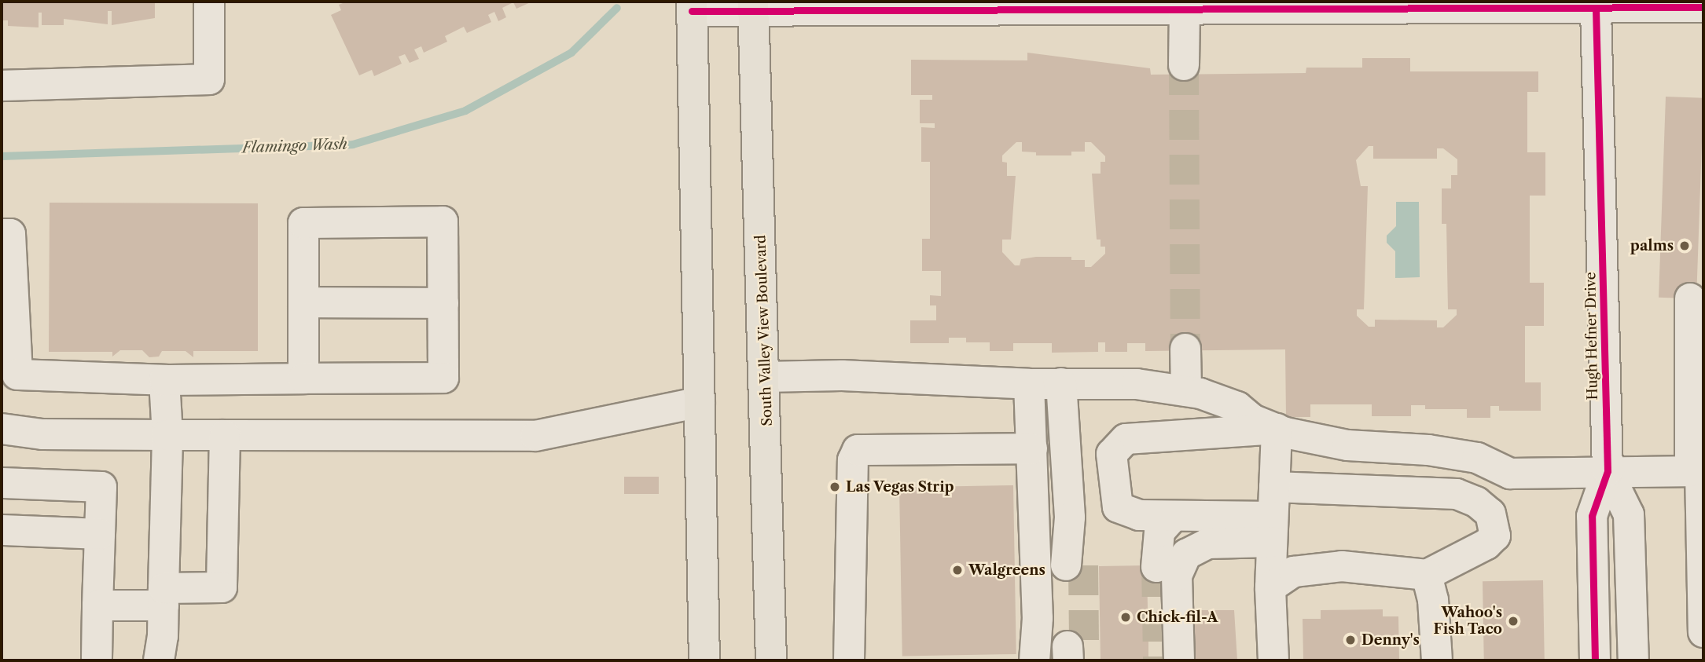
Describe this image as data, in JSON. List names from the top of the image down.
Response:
{
  "streets": {
    "main road": ["South Valley View Boulevard"],
    "street": ["Hugh Hefner Drive"]
  },
  "water": ["Flamingo Wash"],
  "places": [
    "palms",
    "Las Vegas Strip",
    "Walgreens",
    "Chick-fil-A",
    "Wahoo's Fish Taco",
    "Denny's"
  ]
}
